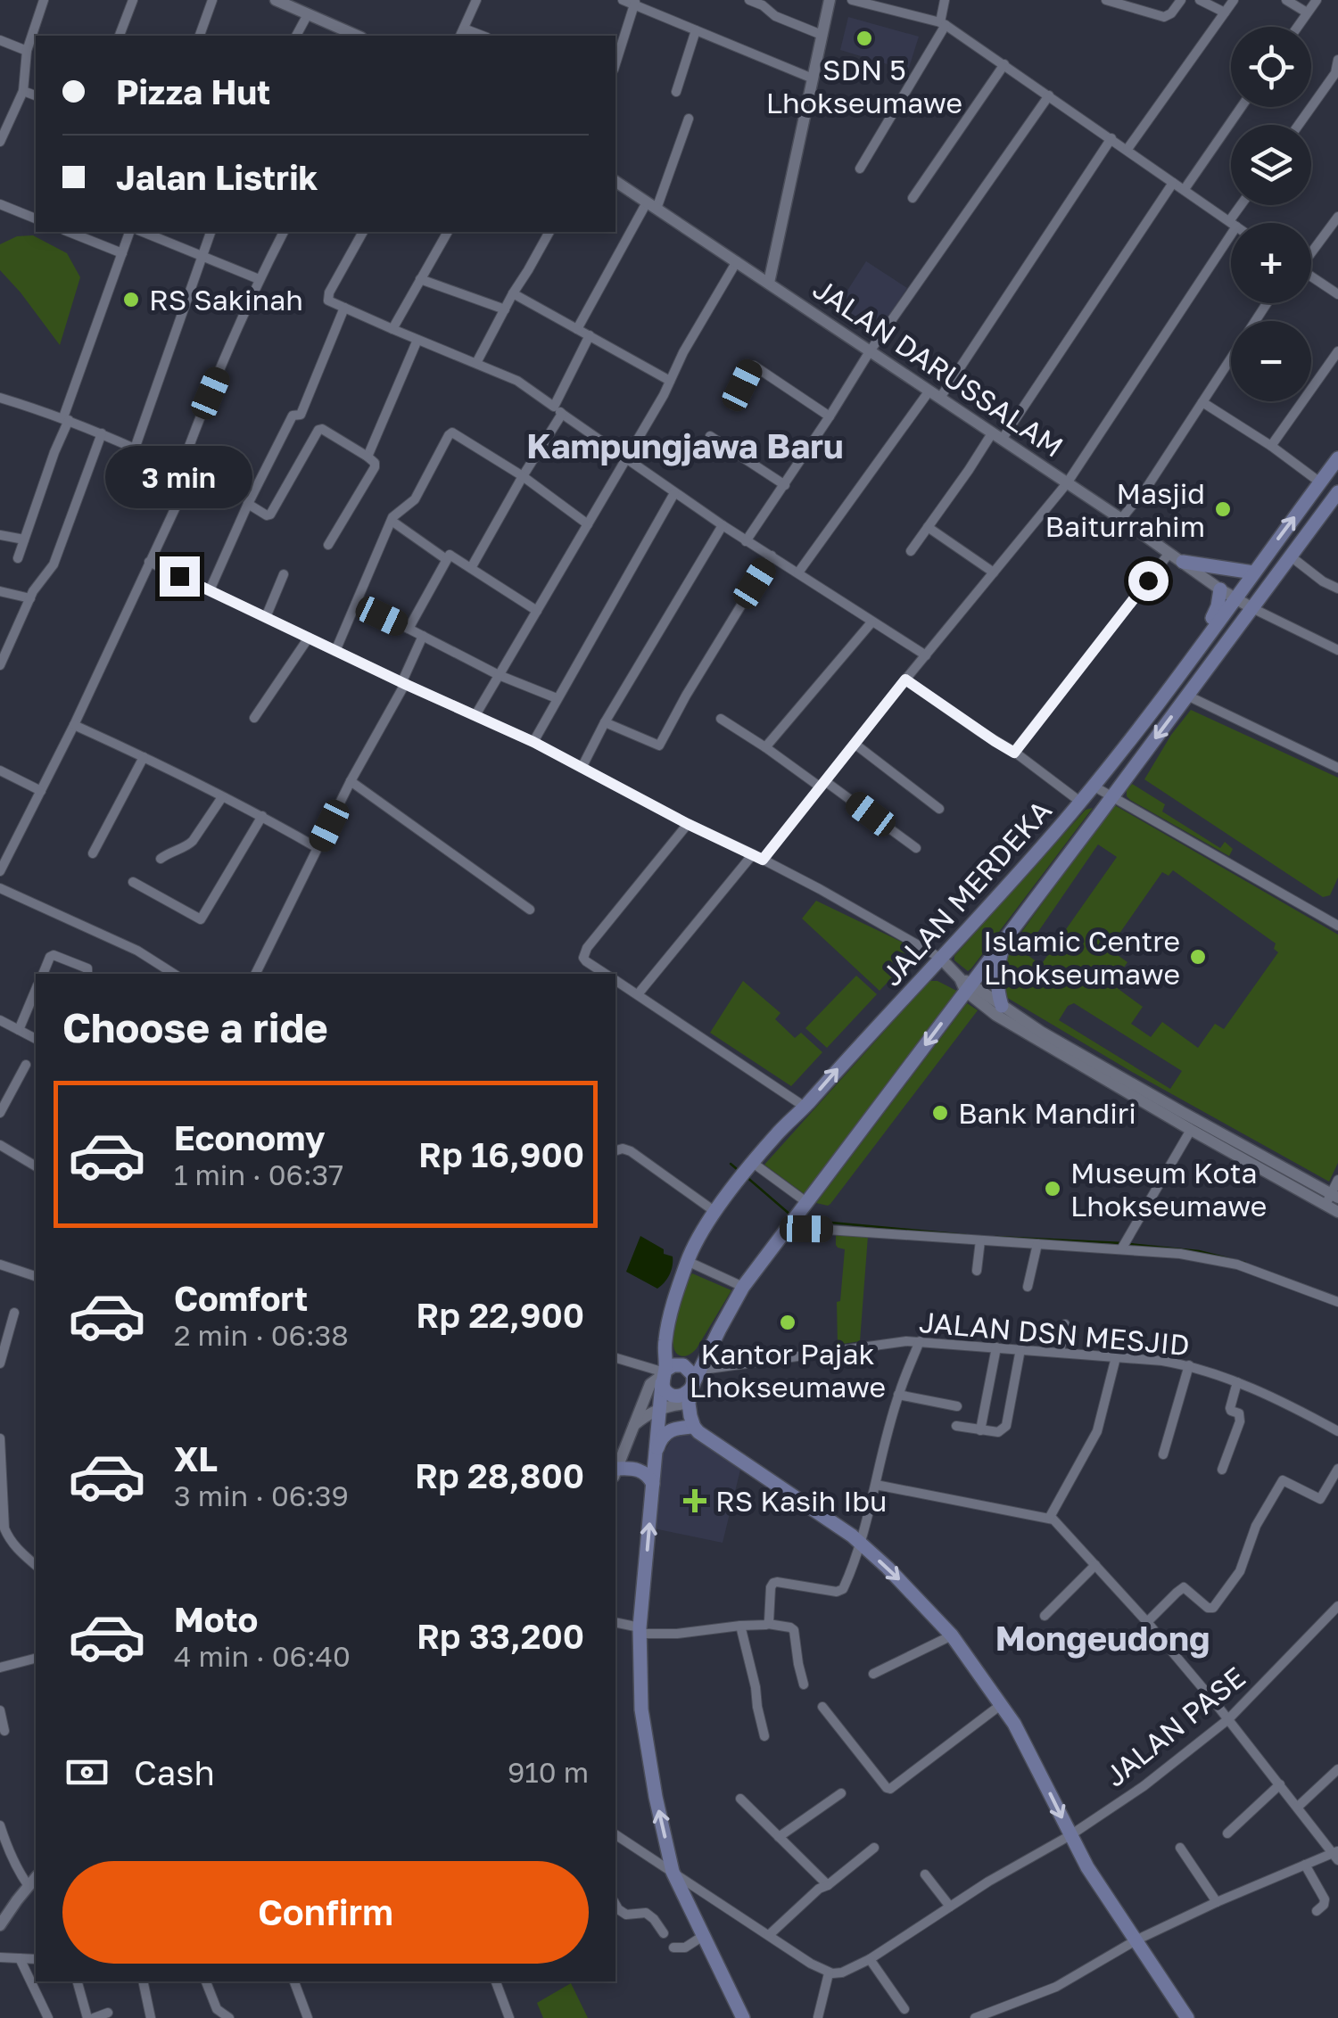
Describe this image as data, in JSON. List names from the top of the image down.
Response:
{
  "streets": {
    "main road": ["JALAN MERDEKA"],
    "street": ["JALAN DARUSSALAM", "JALAN DSN MESJID", "JALAN PASE"]
  },
  "crossings": [
    ["JALAN DARUSSALAM", "JALAN MERDEKA"],
    ["JALAN MERDEKA", "JALAN DSN MESJID"]
  ],
  "districts": ["Kampungjawa Baru", "Mongeudong"],
  "places": {
    "other": [
      "SDN 5 Lhokseumawe",
      "RS Sakinah",
      "Masjid Baiturrahim",
      "Islamic Centre Lhokseumawe",
      "Bank Mandiri",
      "Museum Kota Lhokseumawe",
      "Kantor Pajak Lhokseumawe"
    ],
    "health": ["RS Kasih Ibu"]
  },
  "page": {
    "map_buttons": ["+", "−"],
    "banner": ["Pizza Hut", "Jalan Listrik"],
    "bubble": "3 min",
    "heading": "Choose a ride",
    "list": [
      {
        "name": "Economy",
        "note": "1 min · 06:37",
        "value": "Rp 16,900"
      },
      {
        "name": "Comfort",
        "note": "2 min · 06:38",
        "value": "Rp 22,900"
      },
      {
        "name": "XL",
        "note": "3 min · 06:39",
        "value": "Rp 28,800"
      },
      {
        "name": "Moto",
        "note": "4 min · 06:40",
        "value": "Rp 33,200"
      }
    ],
    "pay": ["Cash", "910 m"],
    "buttons": "Confirm"
  }
}
